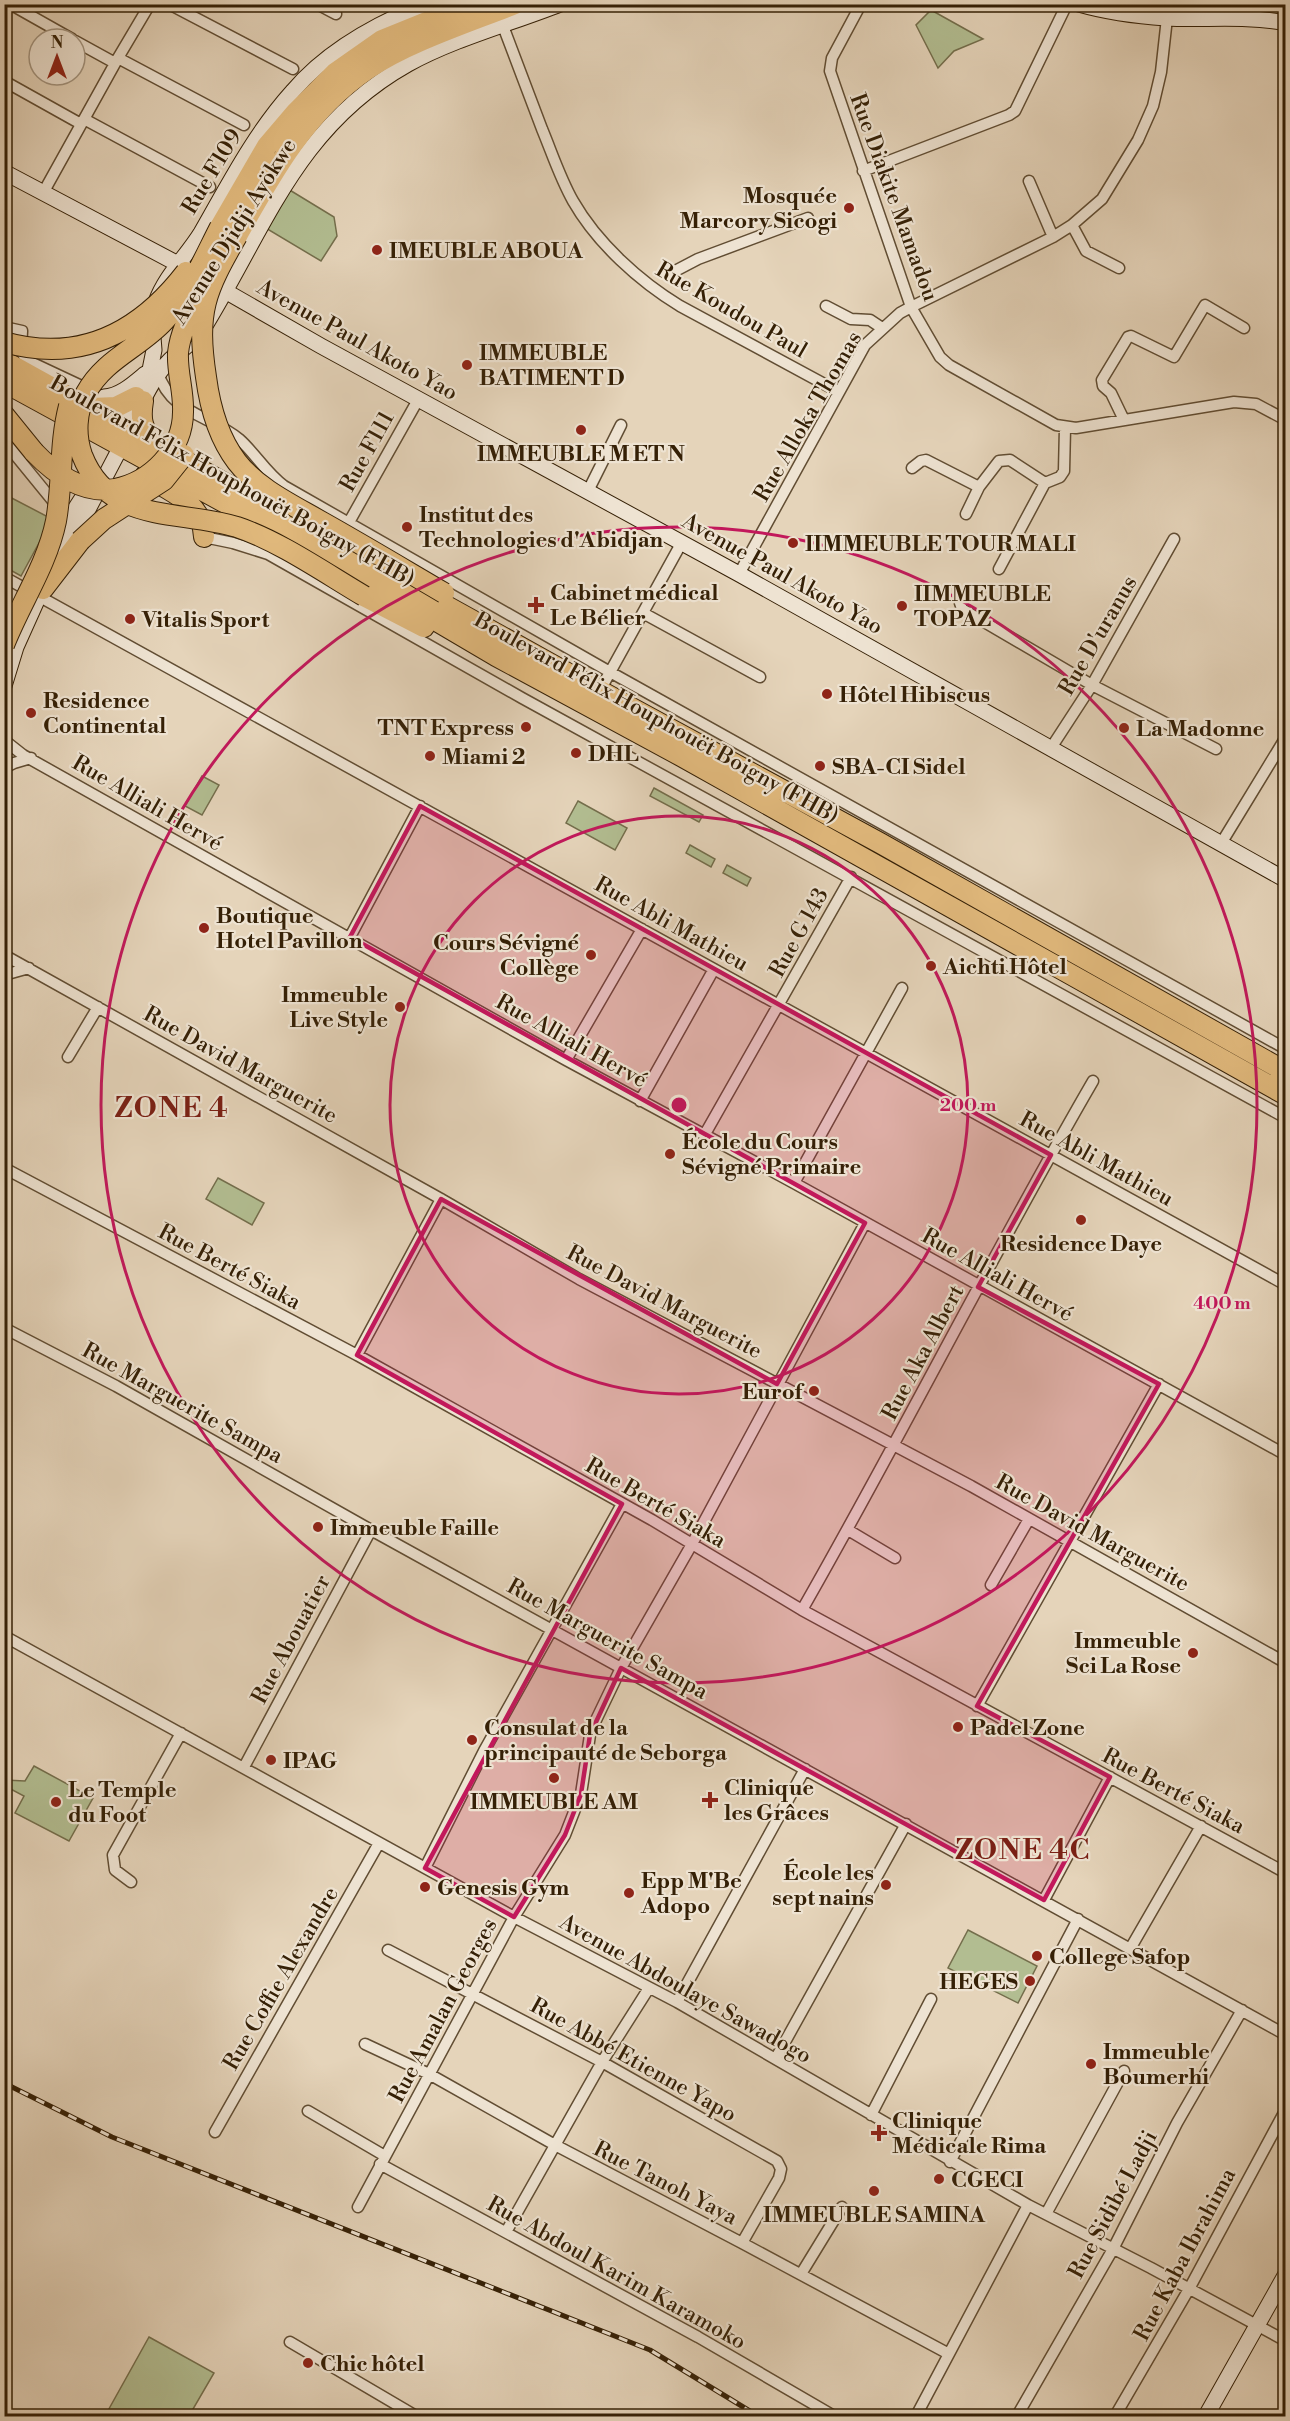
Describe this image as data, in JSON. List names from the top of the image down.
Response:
{
  "streets": {
    "highway": ["Boulevard Félix Houphouët Boigny (FHB)"],
    "street": [
      "Rue F109",
      "Rue Diakite Mamadou",
      "Avenue Djidji Ayökwe",
      "Rue Koudou Paul",
      "Avenue Paul Akoto Yao",
      "Rue Alloka Thomas",
      "Rue F111",
      "Rue D'uranus",
      "Rue Alliali Hervé",
      "Rue Abli Mathieu",
      "Rue G 143",
      "Rue David Marguerite",
      "Rue Berté Siaka",
      "Rue Aka Albert",
      "Rue Marguerite Sampa",
      "Rue Abouatier",
      "Rue Coffie Alexandre",
      "Avenue Abdoulaye Sawadogo",
      "Rue Amalan Georges",
      "Rue Abbé Etienne Yapo",
      "Rue Tanoh Yaya",
      "Rue Sidibé Ladji",
      "Rue Kaba Ibrahima",
      "Rue Abdoul Karim Karamoko"
    ]
  },
  "crossings": [
    ["Rue F109", "Avenue Djidji Ayökwe"],
    ["Rue F109", "Avenue Paul Akoto Yao"],
    ["Rue Diakite Mamadou", "Rue Alloka Thomas"],
    ["Avenue Djidji Ayökwe", "Rue Koudou Paul"],
    ["Avenue Djidji Ayökwe", "Avenue Paul Akoto Yao"],
    ["Avenue Djidji Ayökwe", "Boulevard Félix Houphouët Boigny (FHB)"],
    ["Rue Koudou Paul", "Rue Alloka Thomas"],
    ["Avenue Paul Akoto Yao", "Rue Alloka Thomas"],
    ["Avenue Paul Akoto Yao", "Rue F111"],
    ["Avenue Paul Akoto Yao", "Rue D'uranus"],
    ["Rue Alliali Hervé", "Rue G 143"],
    ["Rue Alliali Hervé", "Rue Aka Albert"],
    ["Rue Alliali Hervé", "Rue Amalan Georges"],
    ["Rue Abli Mathieu", "Rue G 143"],
    ["Rue Abli Mathieu", "Rue Aka Albert"],
    ["Rue David Marguerite", "Rue Aka Albert"],
    ["Rue David Marguerite", "Rue Amalan Georges"],
    ["Rue Berté Siaka", "Rue Aka Albert"],
    ["Rue Berté Siaka", "Rue Amalan Georges"],
    ["Rue Marguerite Sampa", "Rue Abouatier"],
    ["Rue Marguerite Sampa", "Rue Amalan Georges"],
    ["Rue Marguerite Sampa", "Rue Sidibé Ladji"],
    ["Rue Abouatier", "Avenue Abdoulaye Sawadogo"],
    ["Rue Coffie Alexandre", "Avenue Abdoulaye Sawadogo"],
    ["Avenue Abdoulaye Sawadogo", "Rue Amalan Georges"],
    ["Avenue Abdoulaye Sawadogo", "Rue Sidibé Ladji"],
    ["Avenue Abdoulaye Sawadogo", "Rue Kaba Ibrahima"],
    ["Rue Amalan Georges", "Rue Abbé Etienne Yapo"],
    ["Rue Amalan Georges", "Rue Tanoh Yaya"],
    ["Rue Amalan Georges", "Rue Abdoul Karim Karamoko"],
    ["Rue Abbé Etienne Yapo", "Rue Tanoh Yaya"]
  ],
  "districts": ["ZONE 4", "ZONE 4C"],
  "places": {
    "other": [
      "Mosquée Marcory Sicogi",
      "IMEUBLE ABOUA",
      "IMMEUBLE BATIMENT D",
      "IMMEUBLE M ET N",
      "Institut des Technologies d'Abidjan",
      "IIMMEUBLE TOUR MALI",
      "IIMMEUBLE TOPAZ",
      "Vitalis Sport",
      "Hôtel Hibiscus",
      "Residence Continental",
      "TNT Express",
      "La Madonne",
      "DHL",
      "Miami 2",
      "SBA-CI Sidel",
      "Boutique Hotel Pavillon",
      "Cours Sévigné Collège",
      "Aichti Hôtel",
      "Immeuble Live Style",
      "École du Cours Sévigné Primaire",
      "Residence Daye",
      "Eurof",
      "Immeuble Faille",
      "Immeuble Sci La Rose",
      "Padel Zone",
      "Consulat de la principauté de Seborga",
      "IPAG",
      "IMMEUBLE AM",
      "Le Temple du Foot",
      "École les sept nains",
      "Genesis Gym",
      "Epp M'Be Adopo",
      "College Safop",
      "HEGES",
      "Immeuble Boumerhi",
      "CGECI",
      "IMMEUBLE SAMINA",
      "Chic hôtel"
    ],
    "health": ["Cabinet médical Le Bélier", "Clinique les Grâces", "Clinique Médicale Rima"]
  },
  "north": "top",
  "rings": ["200 m", "400 m"]
}
